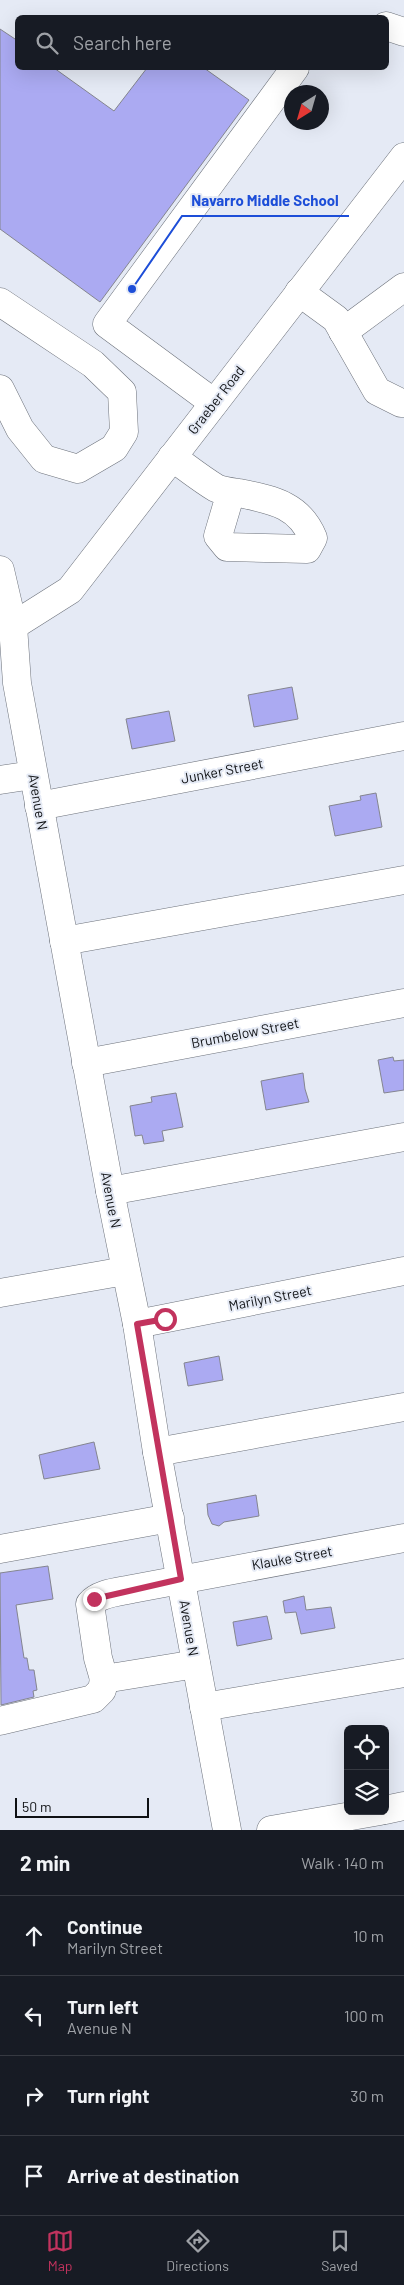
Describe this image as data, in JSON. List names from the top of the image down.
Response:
{
  "streets": {
    "street": [
      "Graeber Road",
      "Junker Street",
      "Avenue N",
      "Brumbelow Street",
      "Marilyn Street",
      "Klauke Street"
    ]
  },
  "crossings": [
    ["Graeber Road", "Avenue N"],
    ["Junker Street", "Avenue N"],
    ["Avenue N", "Brumbelow Street"],
    ["Avenue N", "Marilyn Street"],
    ["Avenue N", "Klauke Street"]
  ],
  "places": ["Navarro Middle School"],
  "scale_bar": "50 m",
  "north": "bottom left",
  "page": {
    "search": "Search here",
    "scale": "50 m",
    "heading": ["2 min", "Walk · 140 m"],
    "list": [
      ["Continue", "Marilyn Street", "10 m"],
      ["Turn left", "Avenue N", "100 m"],
      ["Turn right", "30 m"],
      "Arrive at destination"
    ],
    "nav": ["Map", "Directions", "Saved"]
  }
}
